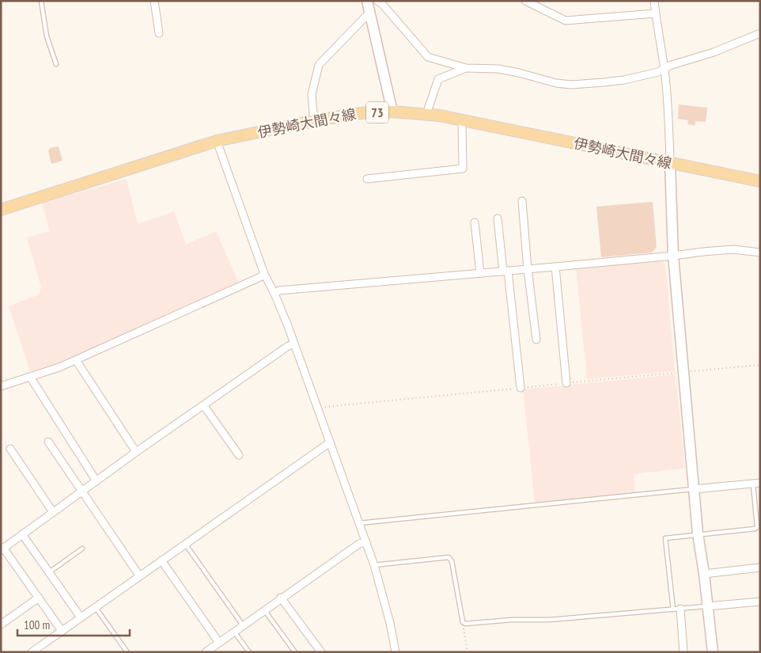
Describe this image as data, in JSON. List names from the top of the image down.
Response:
{
  "streets": {
    "main road": ["73", "伊勢崎大間々線"]
  },
  "scale_bar": "100 m"
}
